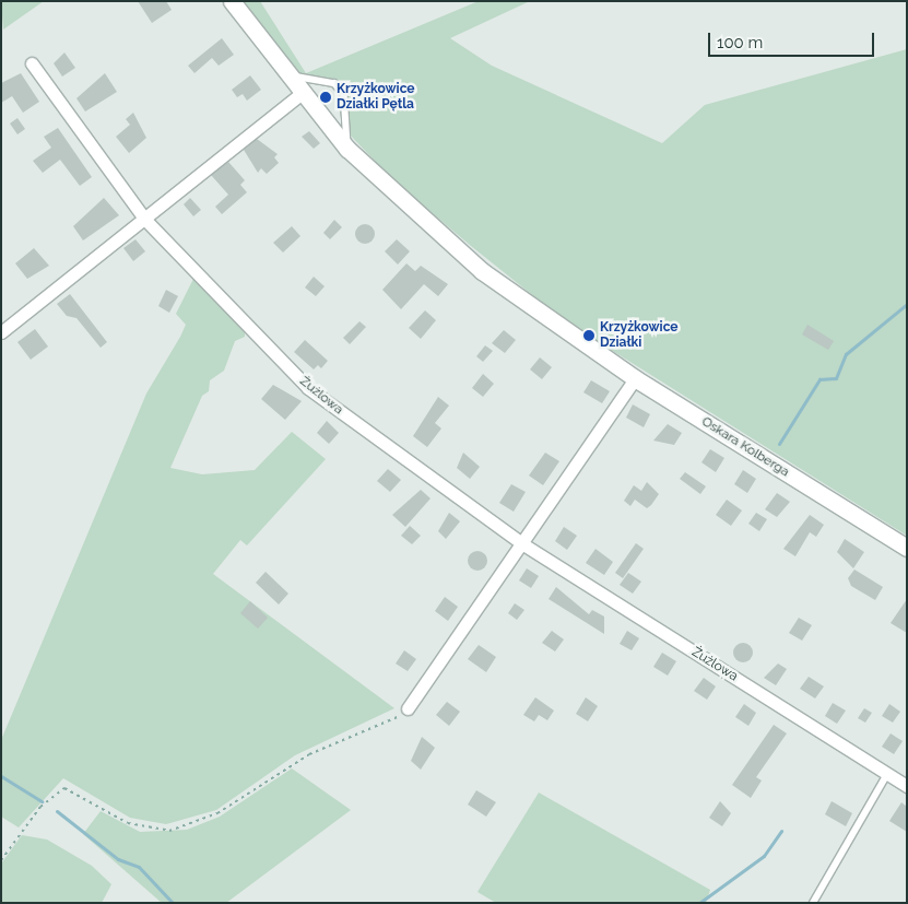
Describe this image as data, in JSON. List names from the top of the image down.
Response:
{
  "streets": {
    "main road": ["Oskara Kolberga"],
    "street": ["Żużlowa"]
  },
  "places": ["Krzyżkowice Działki Pętla", "Krzyżkowice Działki"],
  "scale_bar": "100 m"
}
